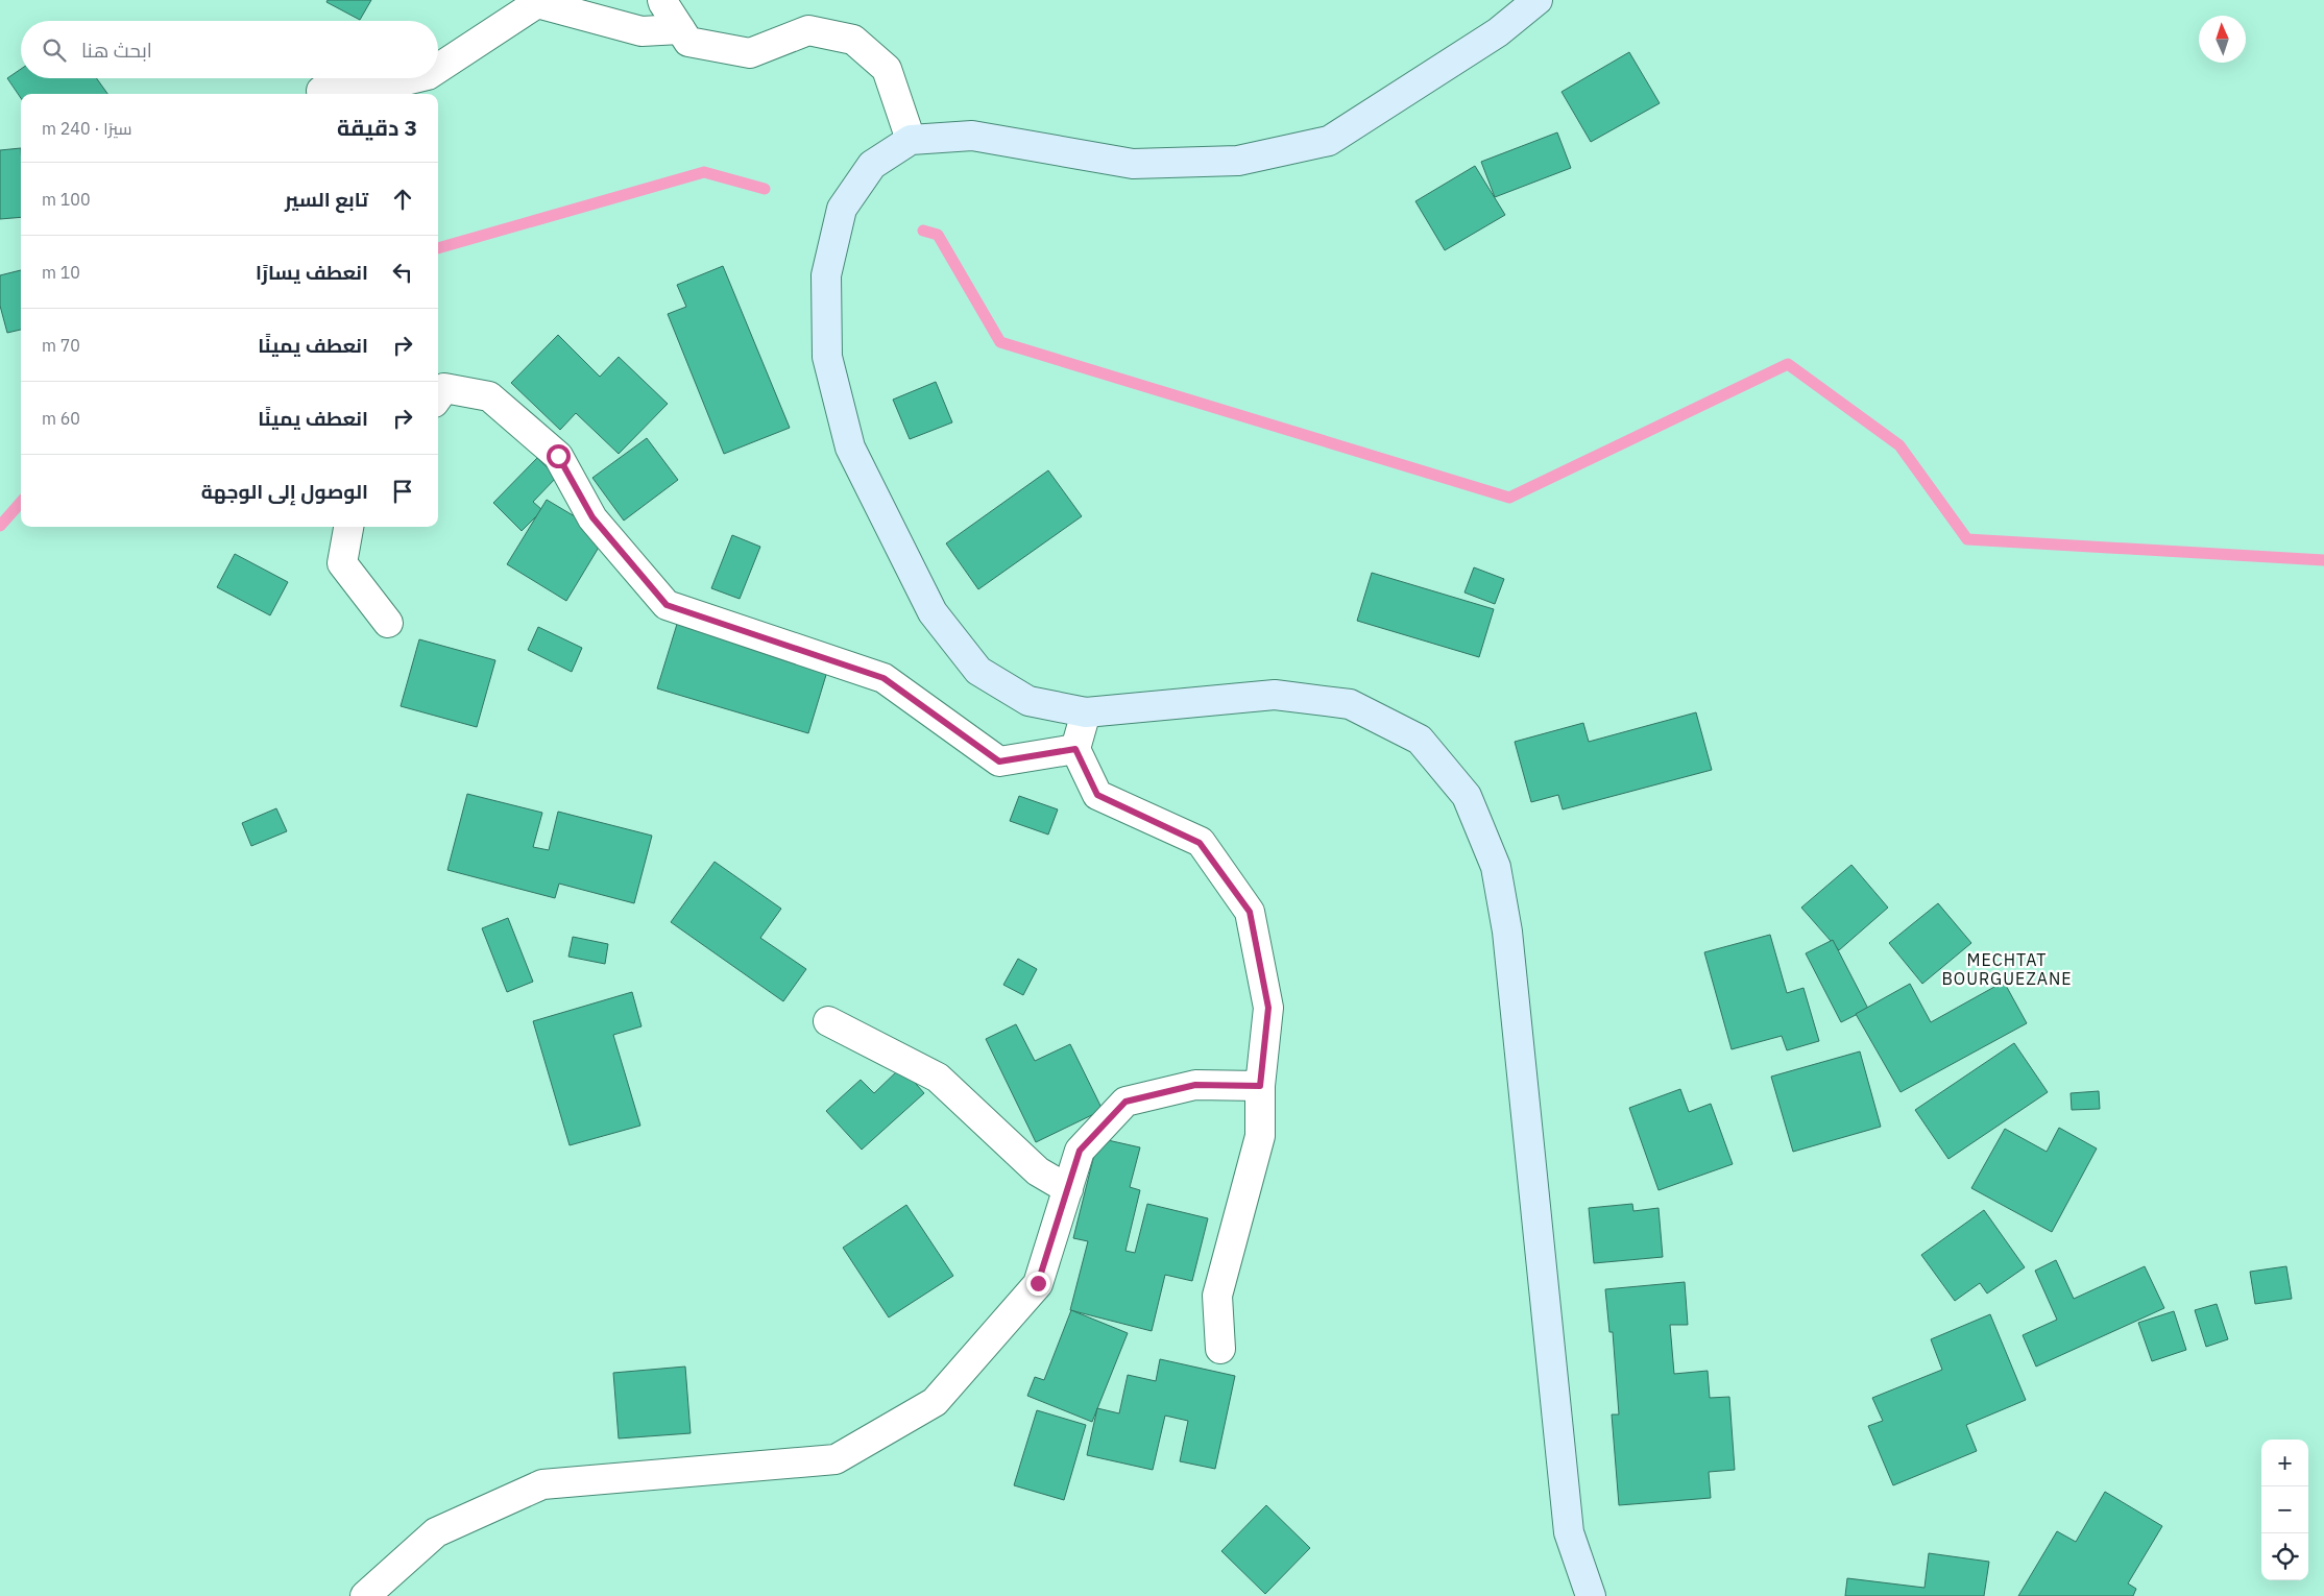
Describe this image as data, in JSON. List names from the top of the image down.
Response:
{
  "districts": ["MECHTAT BOURGUEZANE"],
  "north": "top",
  "page": {
    "search": "ابحث هنا",
    "heading": ["3 دقيقة", "سيرًا · 240 m"],
    "list": [
      ["تابع السير", "100 m"],
      ["انعطف يسارًا", "10 m"],
      ["انعطف يمينًا", "70 m"],
      ["انعطف يمينًا", "60 m"],
      "الوصول إلى الوجهة"
    ],
    "map_buttons": ["+", "−"]
  }
}
